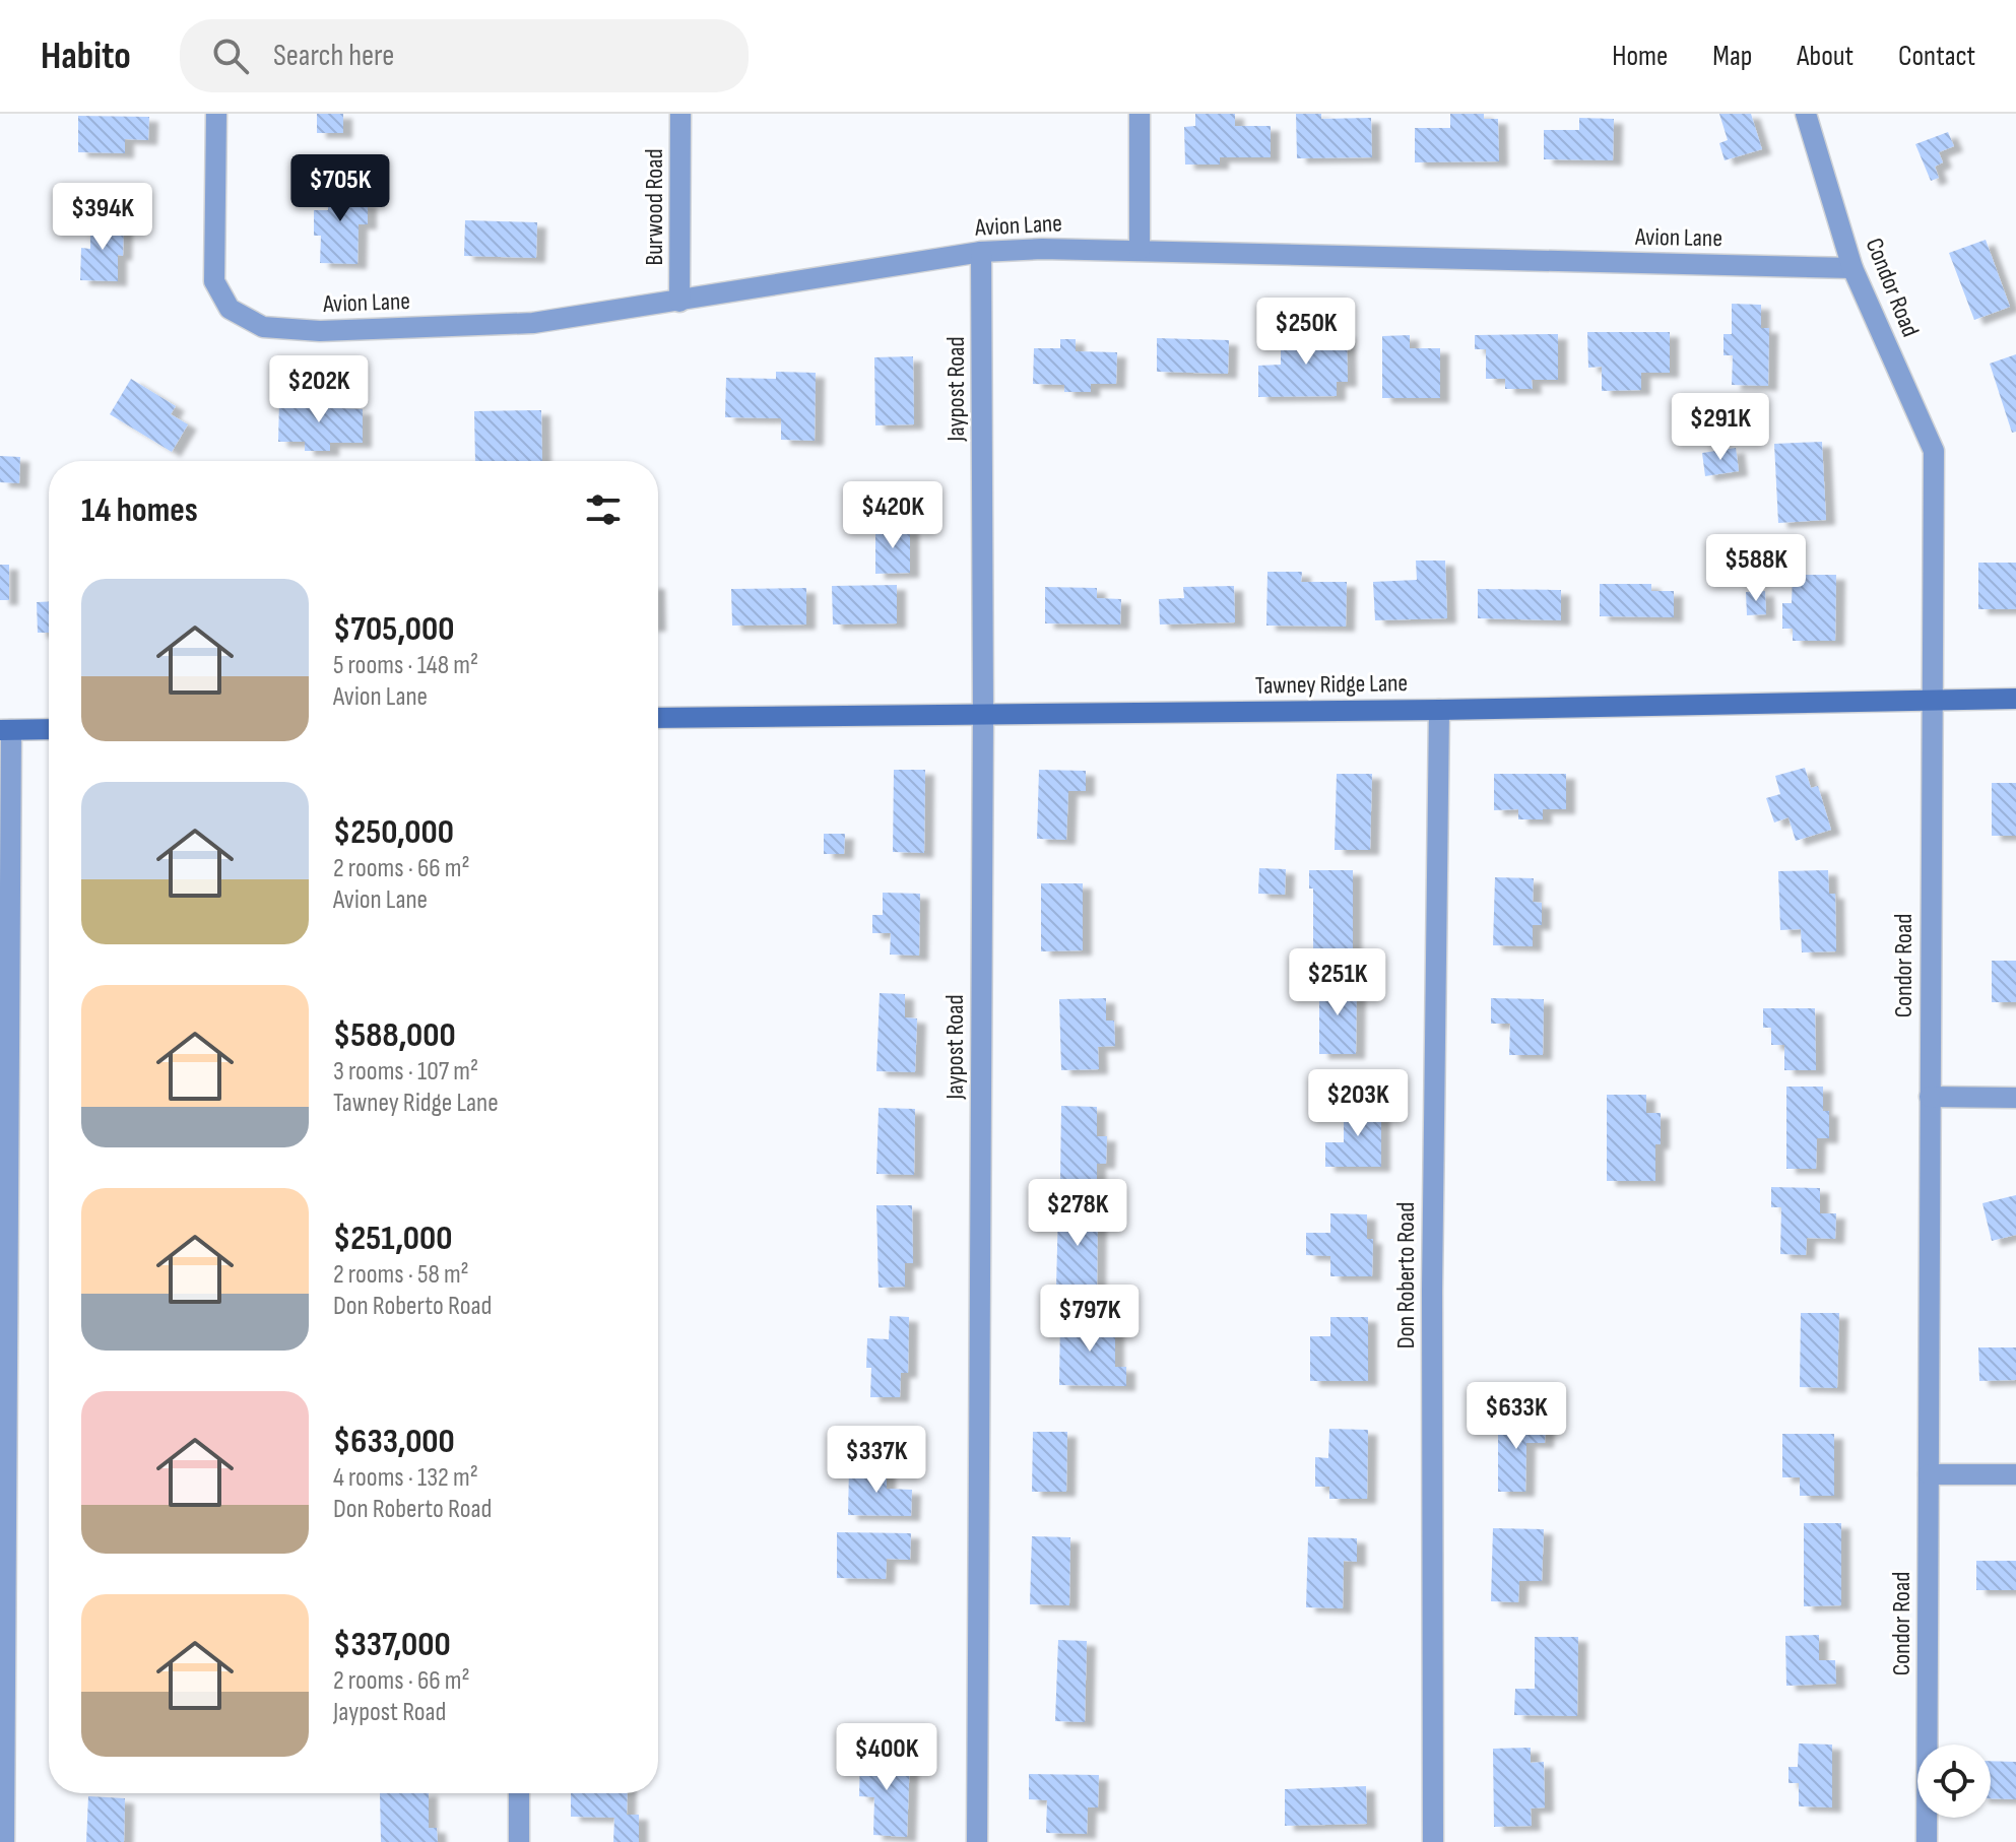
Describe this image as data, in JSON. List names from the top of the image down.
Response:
{
  "streets": {
    "street": [
      "Burwood Road",
      "Avion Lane",
      "Condor Road",
      "Jaypost Road",
      "Tawney Ridge Lane",
      "Don Roberto Road"
    ]
  },
  "crossings": [
    ["Burwood Road", "Avion Lane"],
    ["Avion Lane", "Condor Road"],
    ["Avion Lane", "Jaypost Road"],
    ["Condor Road", "Tawney Ridge Lane"],
    ["Jaypost Road", "Tawney Ridge Lane"],
    ["Tawney Ridge Lane", "Don Roberto Road"]
  ],
  "page": {
    "header": "Habito",
    "search": "Search here",
    "nav": [
      "Home",
      "Map",
      "About",
      "Contact"
    ],
    "price": [
      "$705K",
      "$394K",
      "$250K",
      "$202K",
      "$291K",
      "$420K",
      "$588K",
      "$251K",
      "$203K",
      "$278K",
      "$797K",
      "$633K",
      "$337K",
      "$400K"
    ],
    "heading": "14 homes",
    "list": [
      {
        "name": "$705,000",
        "note": "5 rooms · 148 m² · Avion Lane"
      },
      {
        "name": "$250,000",
        "note": "2 rooms · 66 m² · Avion Lane"
      },
      {
        "name": "$588,000",
        "note": "3 rooms · 107 m² · Tawney Ridge Lane"
      },
      {
        "name": "$251,000",
        "note": "2 rooms · 58 m² · Don Roberto Road"
      },
      {
        "name": "$633,000",
        "note": "4 rooms · 132 m² · Don Roberto Road"
      },
      {
        "name": "$337,000",
        "note": "2 rooms · 66 m² · Jaypost Road"
      }
    ]
  }
}
